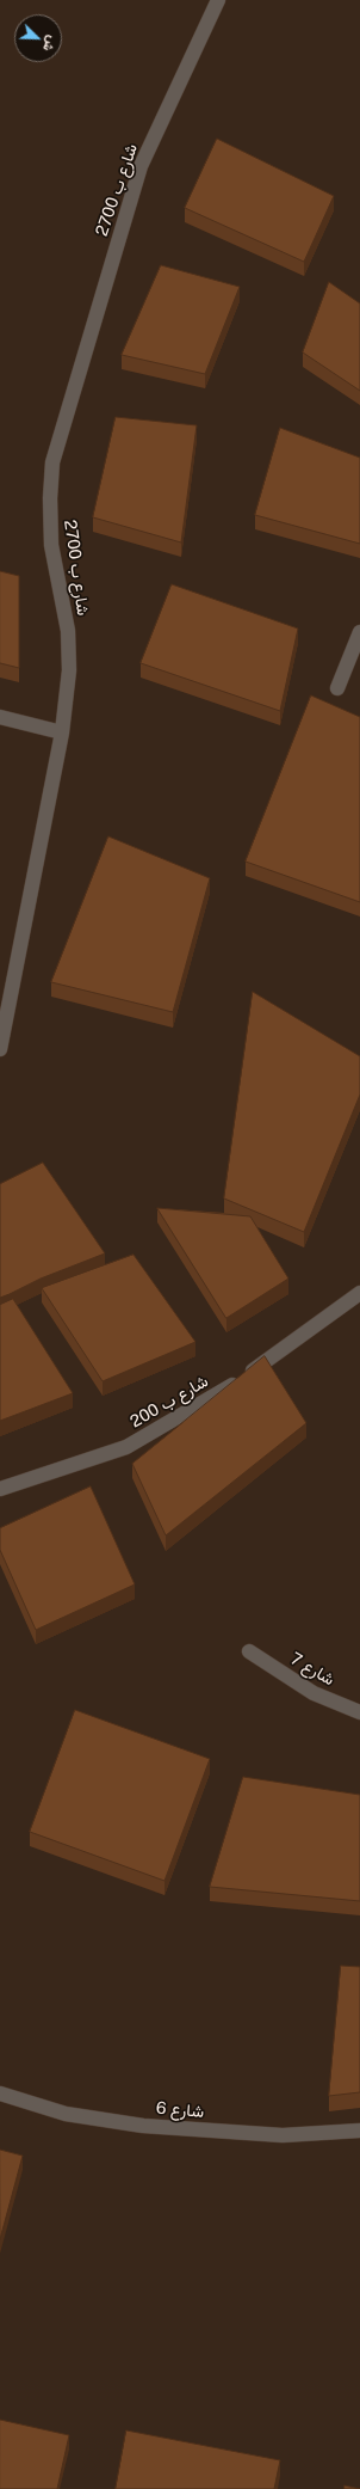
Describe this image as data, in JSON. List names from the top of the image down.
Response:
{
  "streets": {
    "street": [
      "شارع ب 2700",
      "شارع ب 200",
      "شارع 7",
      "شارع 6"
    ]
  },
  "north": "bottom right"
}
